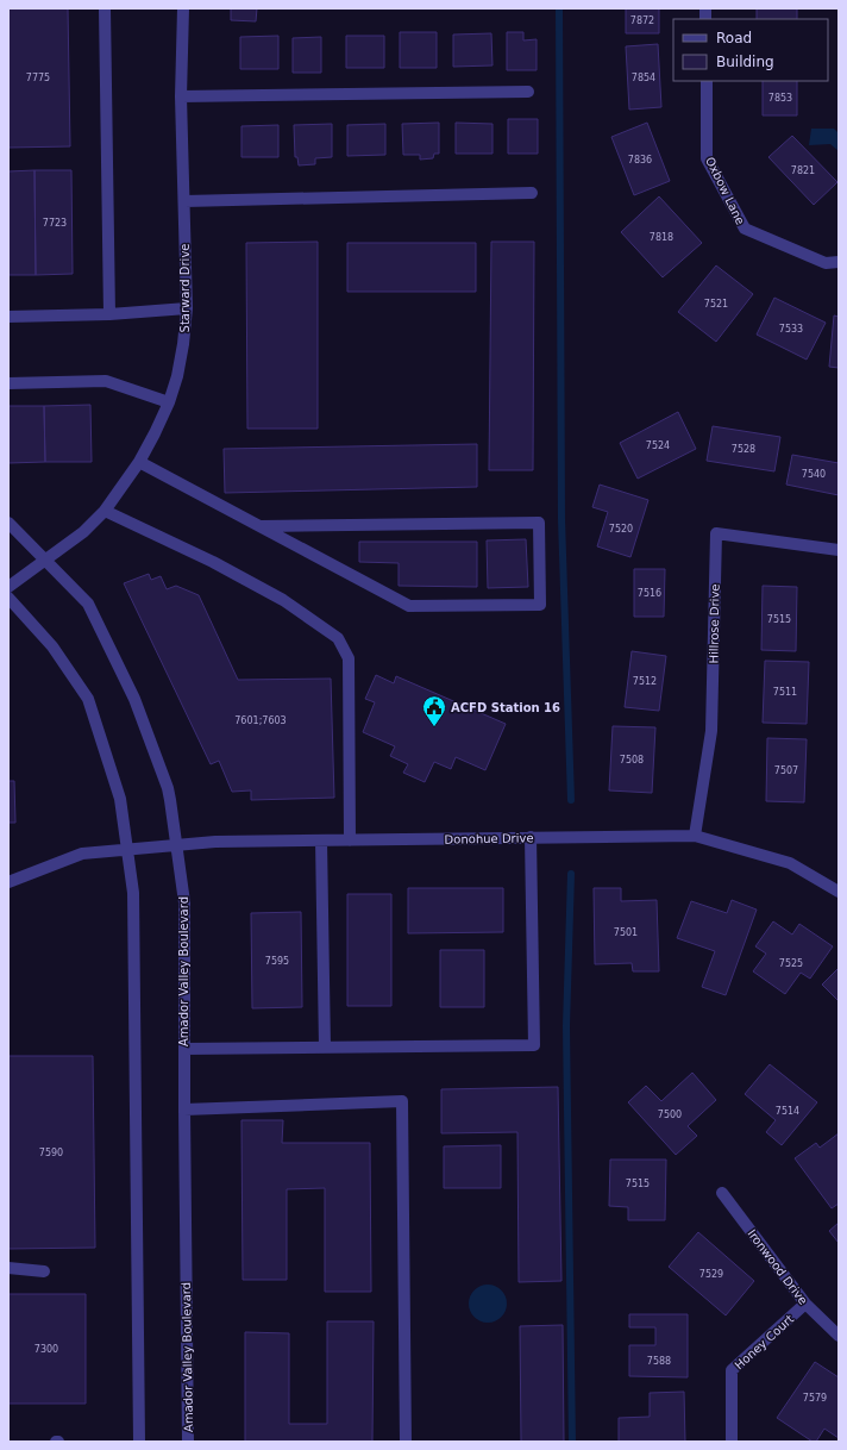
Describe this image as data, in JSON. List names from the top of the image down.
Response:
{
  "streets": {
    "street": [
      "Oxbow Lane",
      "Starward Drive",
      "Hillrose Drive",
      "Donohue Drive",
      "Amador Valley Boulevard",
      "Ironwood Drive",
      "Honey Court"
    ]
  },
  "crossings": [
    ["Starward Drive", "Amador Valley Boulevard"],
    ["Hillrose Drive", "Donohue Drive"],
    ["Donohue Drive", "Amador Valley Boulevard"],
    ["Ironwood Drive", "Honey Court"]
  ],
  "places": {
    "public building": ["ACFD Station 16"]
  },
  "house_numbers": [
    "7872",
    "7775",
    "7854",
    "7853",
    "7836",
    "7821",
    "7723",
    "7818",
    "7521",
    "7533",
    "7524",
    "7528",
    "7540",
    "7520",
    "7516",
    "7515",
    "7512",
    "7511",
    "7601;7603",
    "7508",
    "7507",
    "7501",
    "7595",
    "7525",
    "7514",
    "7500",
    "7590",
    "7515",
    "7529",
    "7300",
    "7588",
    "7579"
  ],
  "legend": ["Road", "Building"]
}
